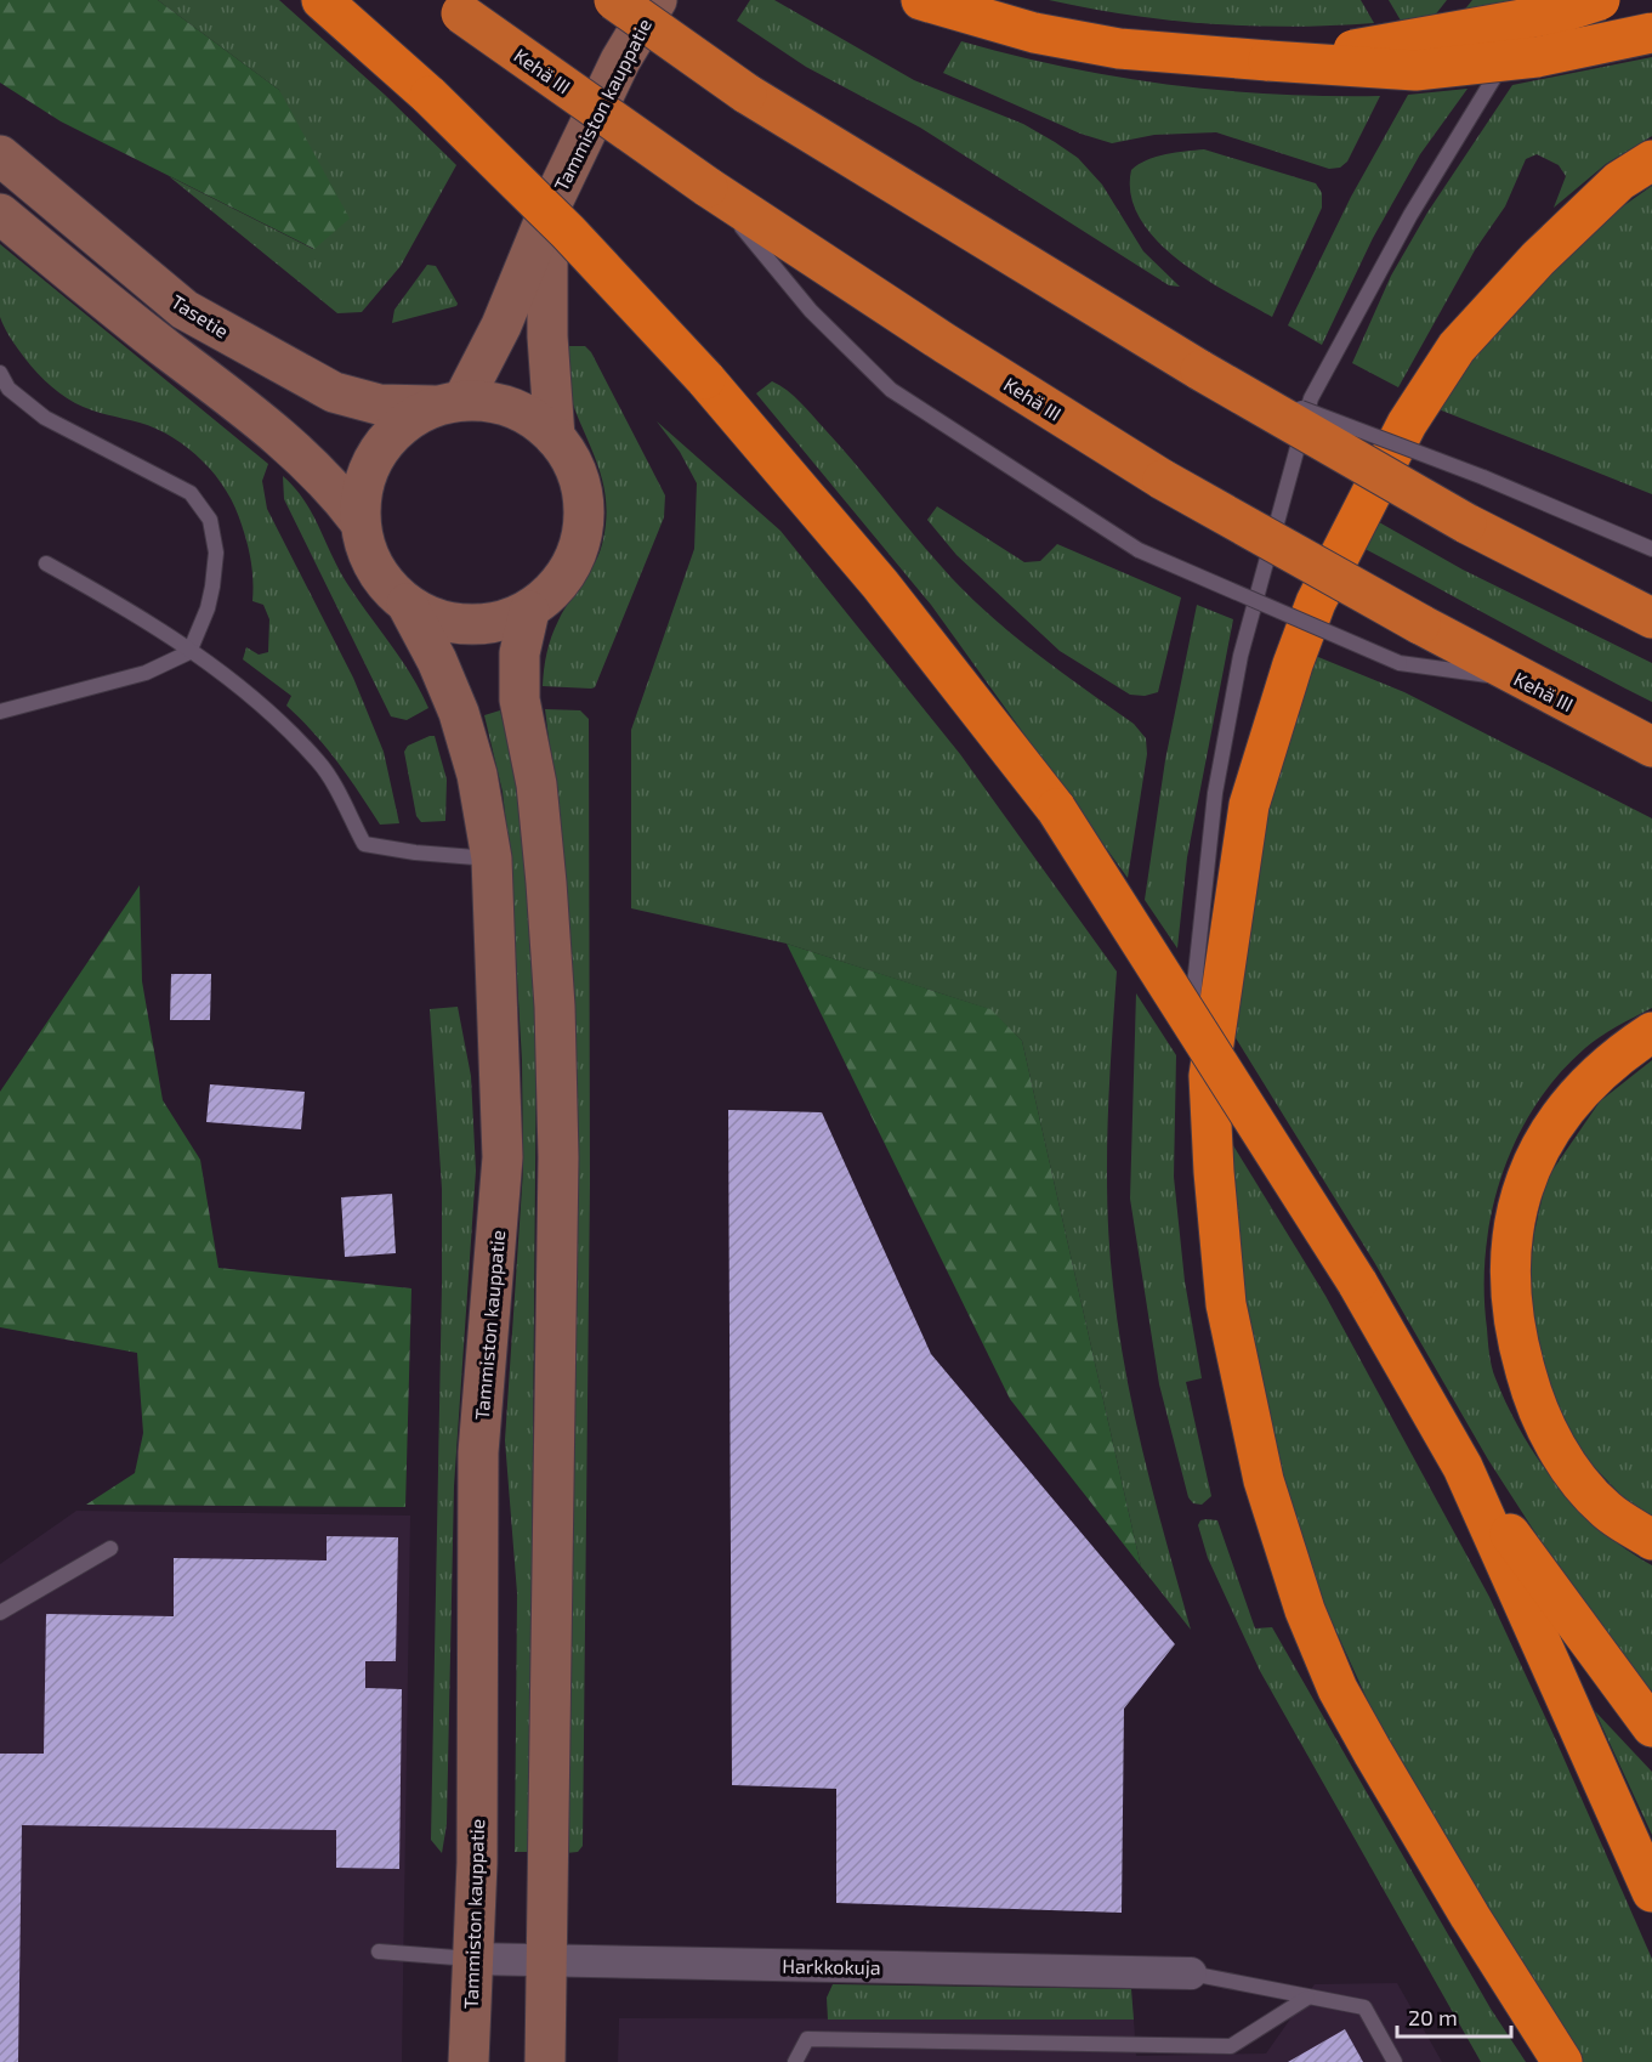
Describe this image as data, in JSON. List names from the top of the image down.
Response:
{
  "streets": {
    "highway": ["Kehä III"],
    "main road": ["Tammiston kauppatie", "Tasetie"],
    "street": ["Harkkokuja"]
  },
  "crossings": [
    ["Tammiston kauppatie", "Tasetie"],
    ["Tammiston kauppatie", "Harkkokuja"]
  ],
  "scale_bar": "20 m"
}
